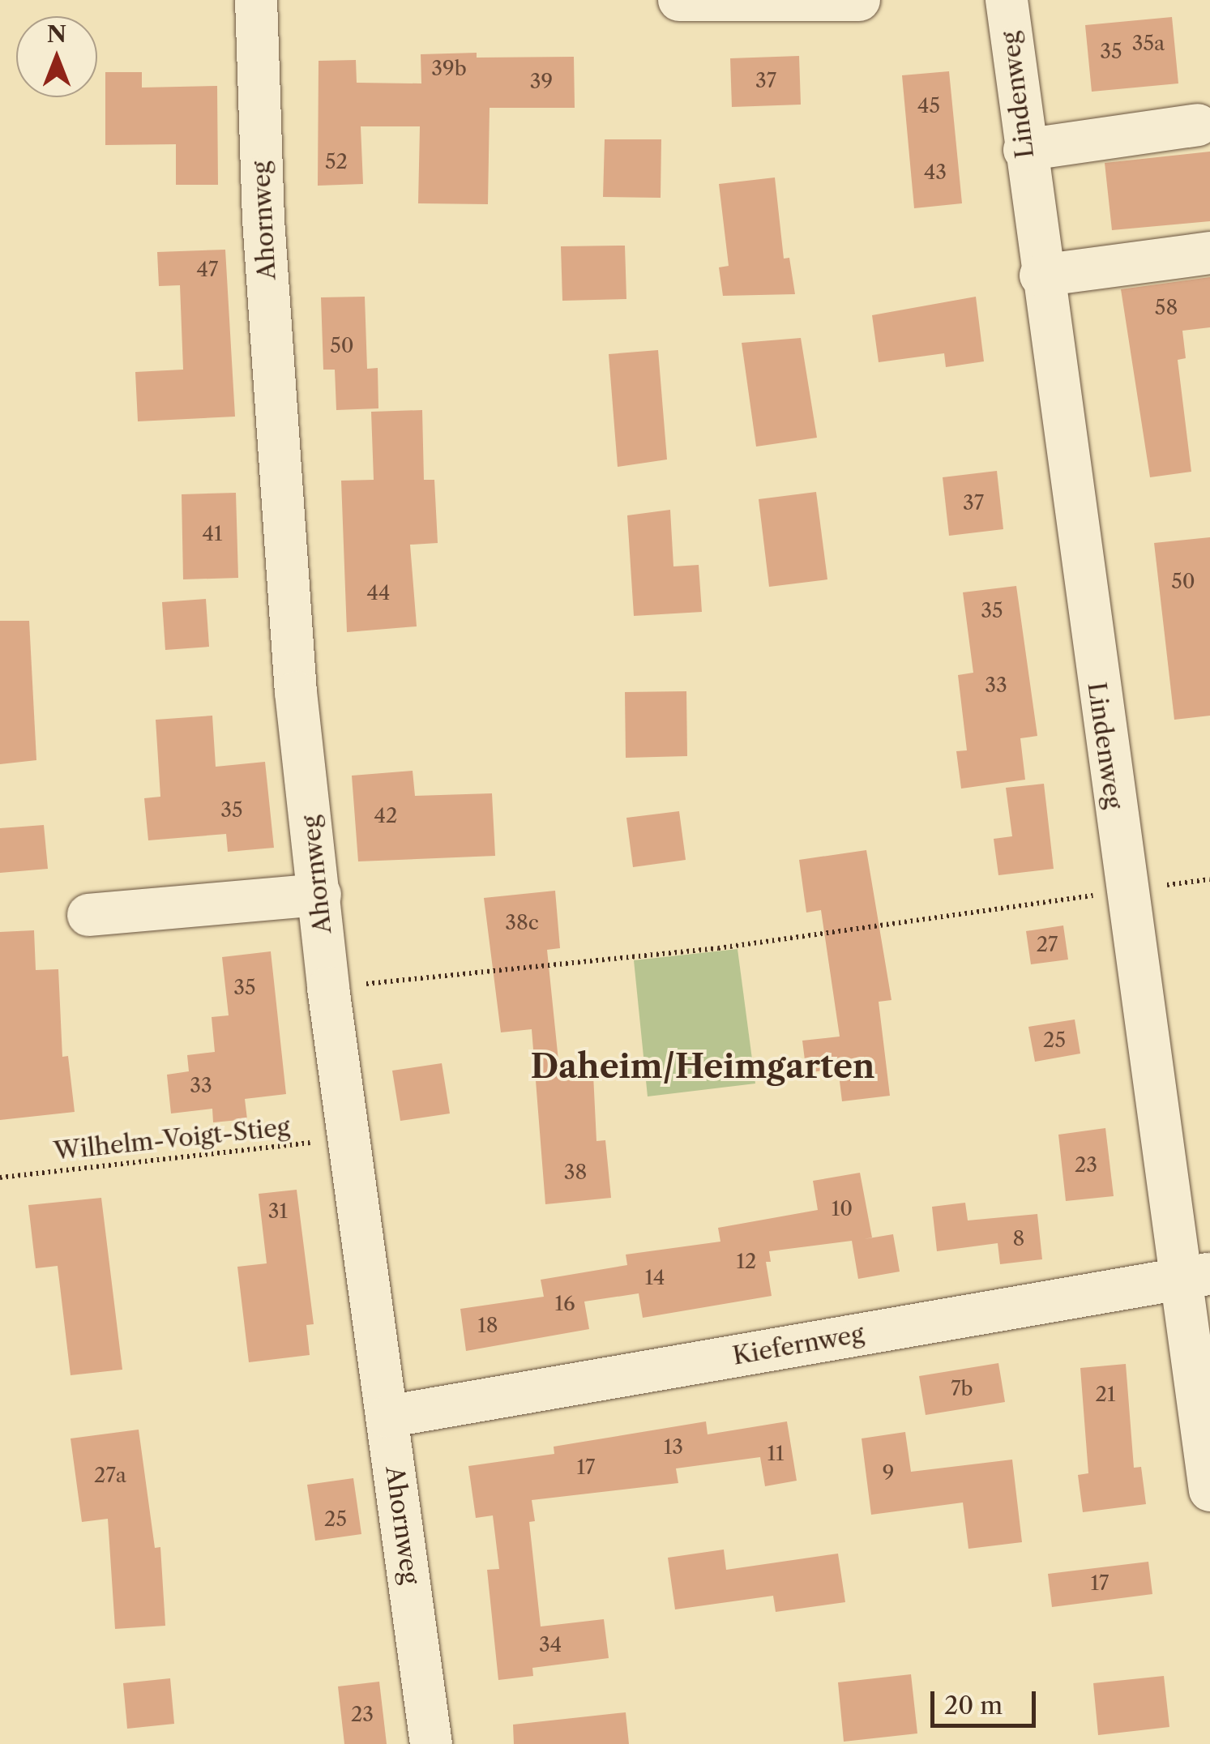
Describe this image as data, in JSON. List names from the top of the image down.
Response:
{
  "streets": {
    "street": ["Lindenweg", "Ahornweg", "Kiefernweg"],
    "path": ["Wilhelm-Voigt-Stieg"]
  },
  "crossings": [
    ["Lindenweg", "Kiefernweg"],
    ["Ahornweg", "Wilhelm-Voigt-Stieg"],
    ["Ahornweg", "Kiefernweg"]
  ],
  "districts": ["Daheim/Heimgarten"],
  "house_numbers": [
    "35a",
    "35",
    "39b",
    "37",
    "39",
    "45",
    "52",
    "43",
    "47",
    "58",
    "50",
    "37",
    "41",
    "50",
    "44",
    "35",
    "33",
    "35",
    "42",
    "38c",
    "27",
    "35",
    "25",
    "33",
    "23",
    "38",
    "10",
    "31",
    "8",
    "12",
    "14",
    "16",
    "18",
    "7b",
    "21",
    "13",
    "11",
    "17",
    "9",
    "27a",
    "25",
    "17",
    "34",
    "23"
  ],
  "scale_bar": "20 m",
  "north": "top"
}
